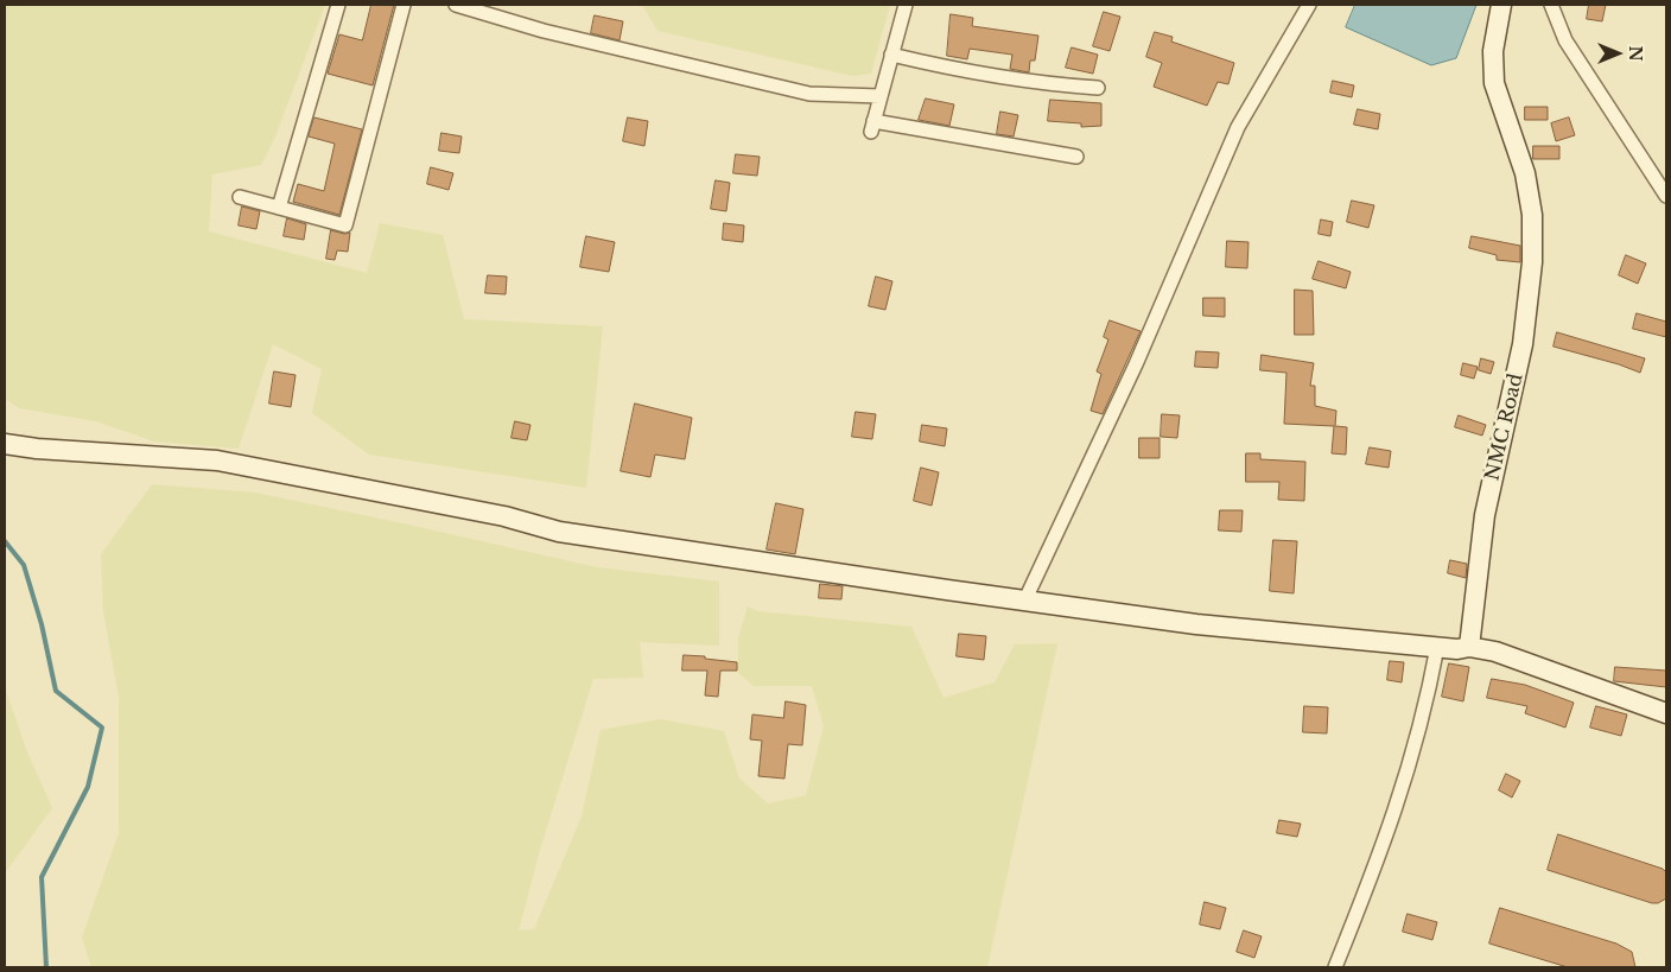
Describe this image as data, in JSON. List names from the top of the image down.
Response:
{
  "streets": {
    "street": ["NMC Road"]
  },
  "north": "right"
}
